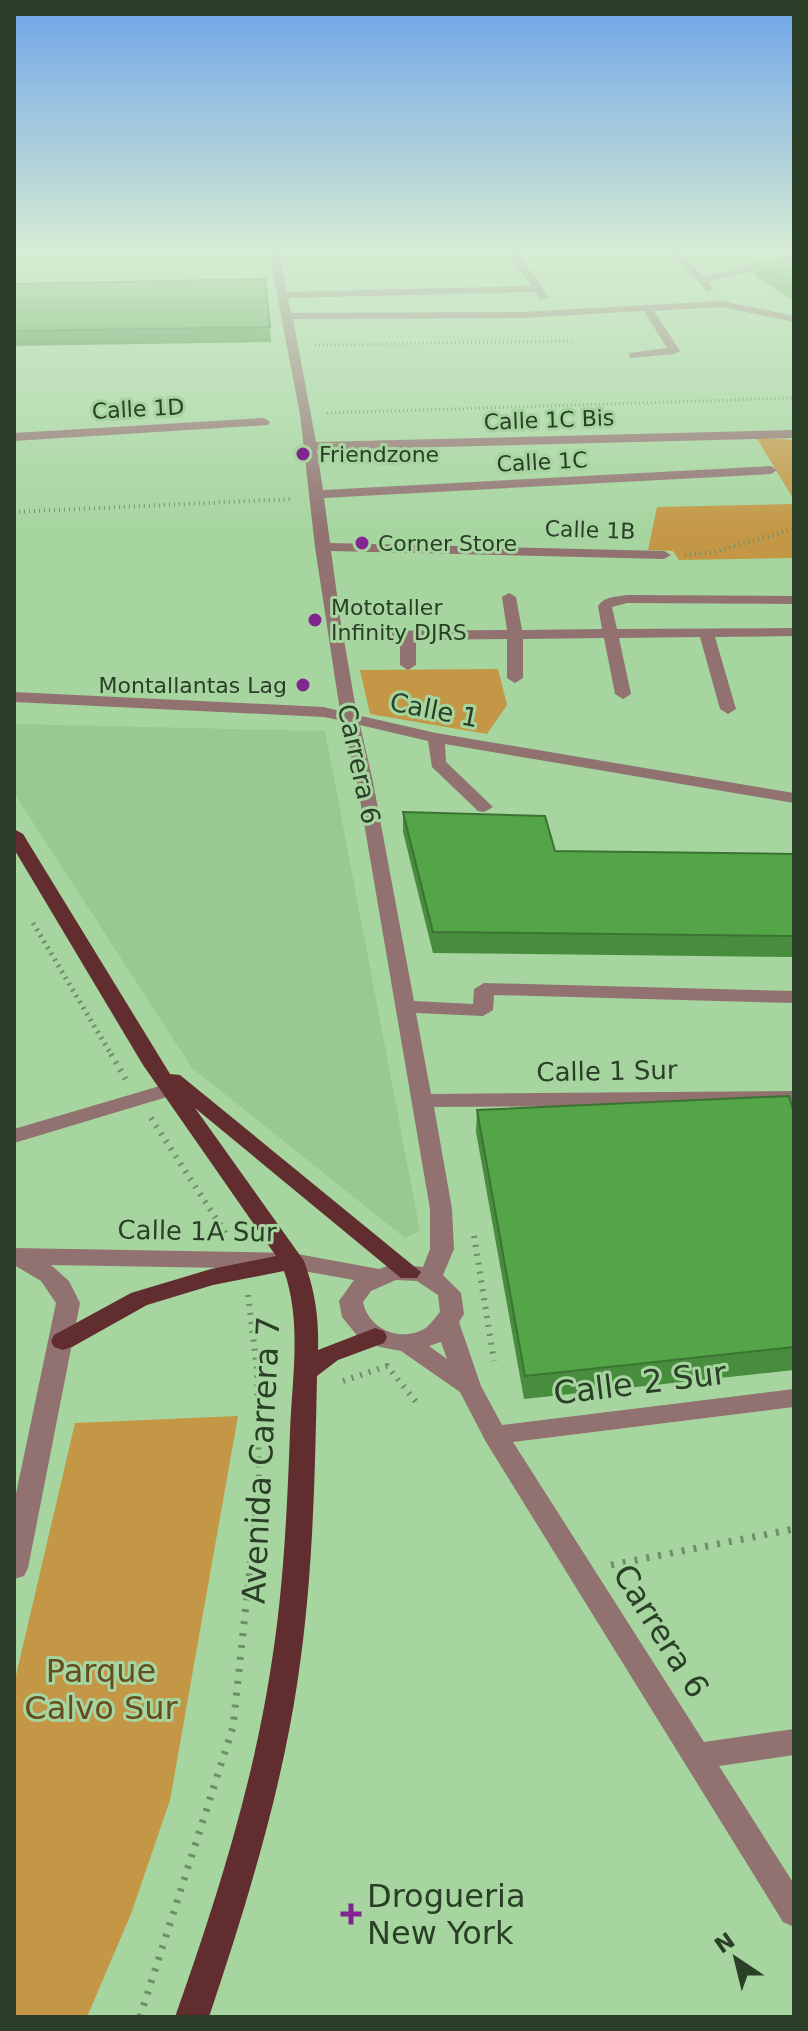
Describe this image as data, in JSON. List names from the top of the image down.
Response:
{
  "streets": {
    "main road": ["Avenida Carrera 7"],
    "street": [
      "Calle 1D",
      "Calle 1C Bis",
      "Calle 1C",
      "Calle 1B",
      "Calle 1",
      "Carrera 6",
      "Calle 1 Sur",
      "Calle 1A Sur",
      "Calle 2 Sur"
    ]
  },
  "crossings": [
    ["Calle 1C Bis", "Carrera 6"],
    ["Calle 1C", "Carrera 6"],
    ["Calle 1B", "Carrera 6"],
    ["Calle 1", "Carrera 6"],
    ["Carrera 6", "Calle 1 Sur"],
    ["Carrera 6", "Calle 1A Sur"],
    ["Carrera 6", "Calle 2 Sur"],
    ["Calle 1A Sur", "Avenida Carrera 7"]
  ],
  "parks": ["Parque Calvo Sur"],
  "places": {
    "other": [
      "Friendzone",
      "Corner Store",
      "Mototaller Infinity DJRS",
      "Montallantas Lag"
    ],
    "health": ["Drogueria New York"]
  },
  "north": "top left"
}
